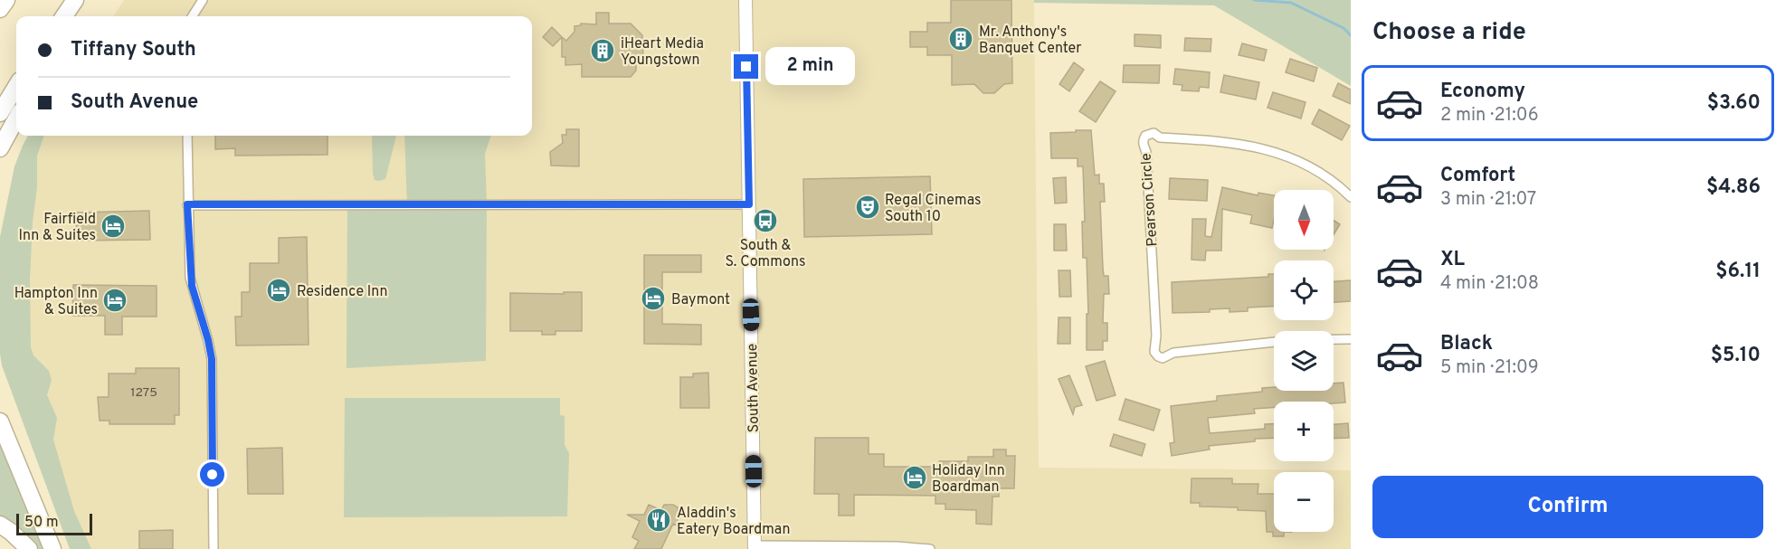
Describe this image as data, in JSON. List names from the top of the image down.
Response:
{
  "streets": {
    "main road": ["South Avenue"],
    "street": ["Pearson Circle"]
  },
  "places": {
    "building": ["Mr. Anthony's Banquet Center", "iHeart Media Youngstown"],
    "theatre": ["Regal Cinemas South 10"],
    "bus stop": ["South & S. Commons"],
    "hotel": [
      "Fairfield Inn & Suites",
      "Residence Inn",
      "Baymont",
      "Hampton Inn & Suites",
      "Holiday Inn Boardman"
    ],
    "restaurant": ["Aladdin's Eatery Boardman"]
  },
  "house_numbers": ["1275"],
  "scale_bar": "50 m",
  "north": "bottom",
  "page": {
    "heading": "Choose a ride",
    "banner": ["Tiffany South", "South Avenue"],
    "bubble": "2 min",
    "list": [
      {
        "name": "Economy",
        "note": "2 min · 21:06",
        "value": "$3.60"
      },
      {
        "name": "Comfort",
        "note": "3 min · 21:07",
        "value": "$4.86"
      },
      {
        "name": "XL",
        "note": "4 min · 21:08",
        "value": "$6.11"
      },
      {
        "name": "Black",
        "note": "5 min · 21:09",
        "value": "$5.10"
      }
    ],
    "map_buttons": ["+", "−"],
    "buttons": "Confirm",
    "scale": "50 m"
  }
}
